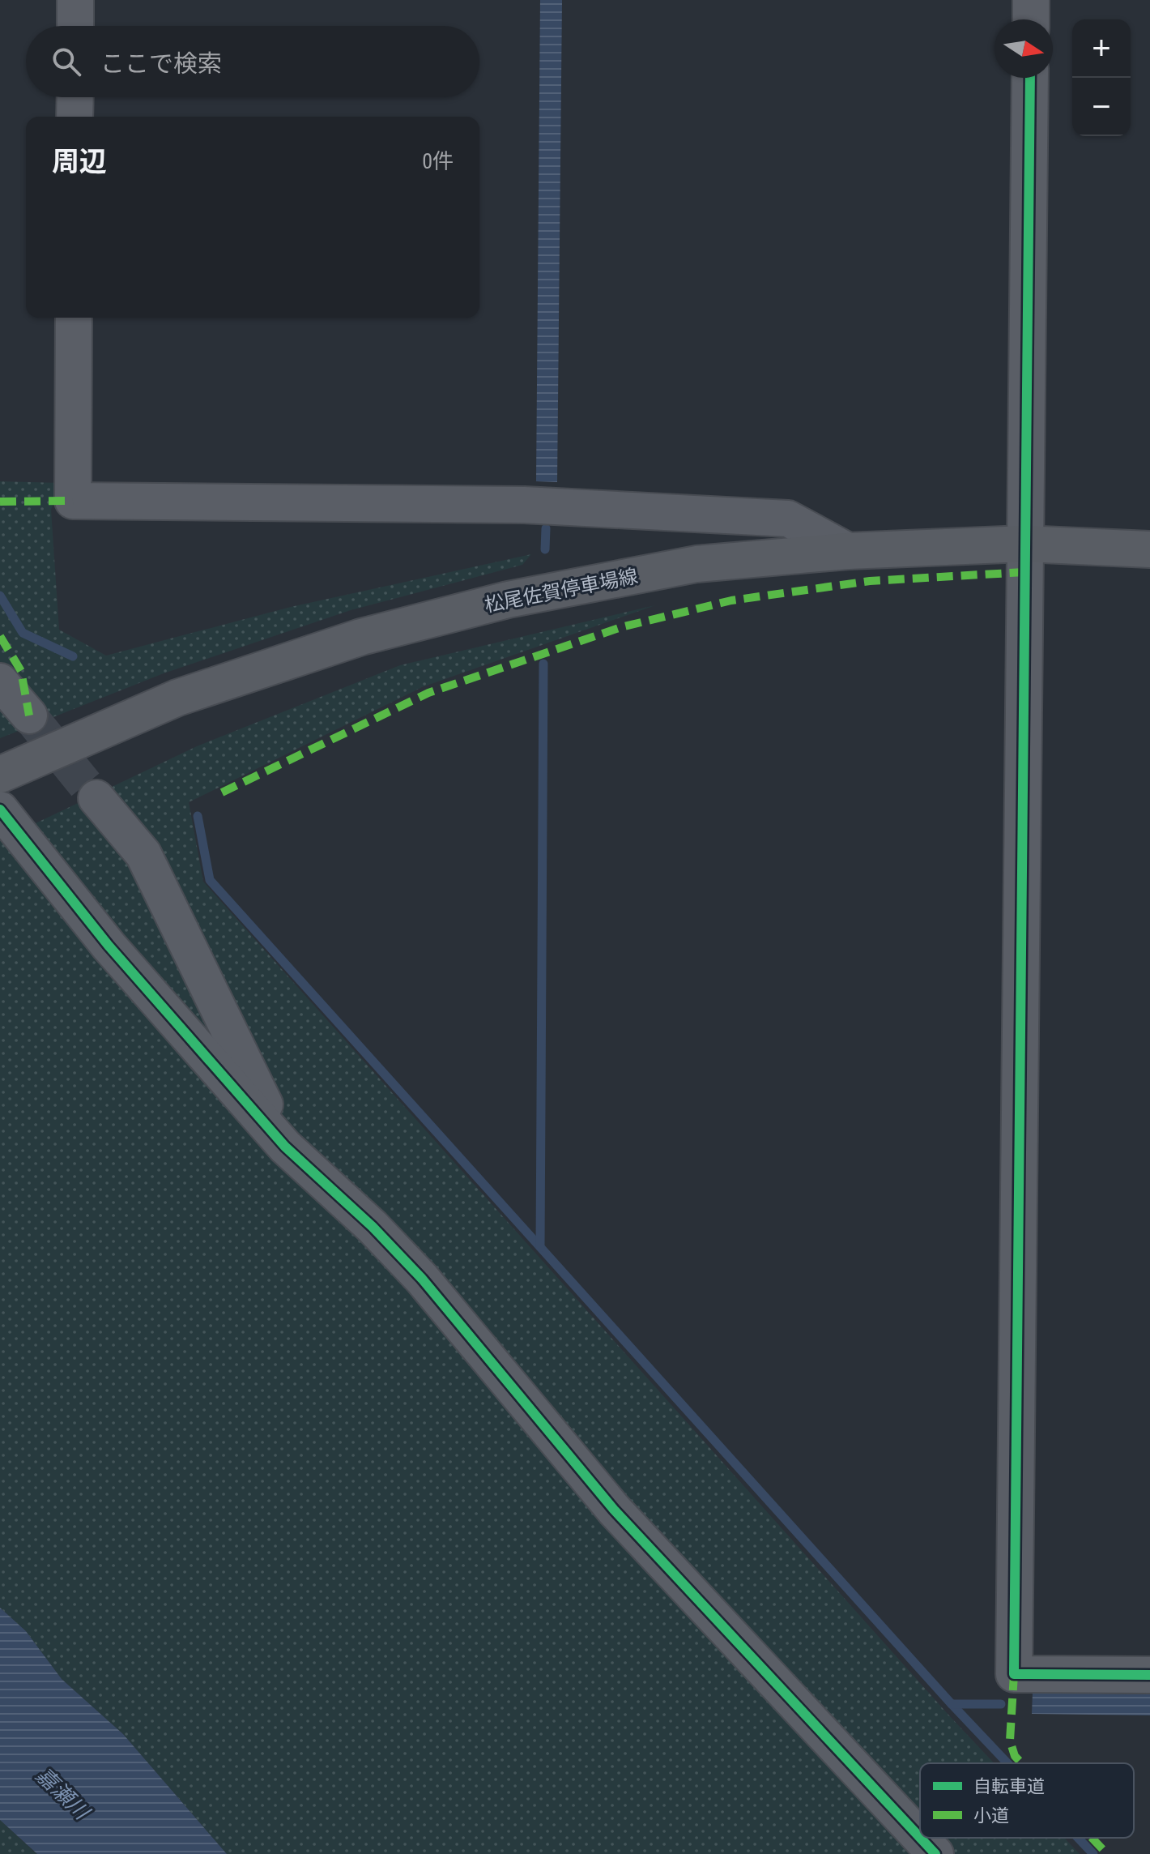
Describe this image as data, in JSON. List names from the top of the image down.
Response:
{
  "streets": {
    "main road": ["松尾佐賀停車場線"]
  },
  "water": ["嘉瀬川"],
  "legend": ["自転車道", "小道"],
  "north": "right",
  "page": {
    "map_buttons": ["+", "−"],
    "search": "ここで検索",
    "heading": ["周辺", "0件"]
  }
}
